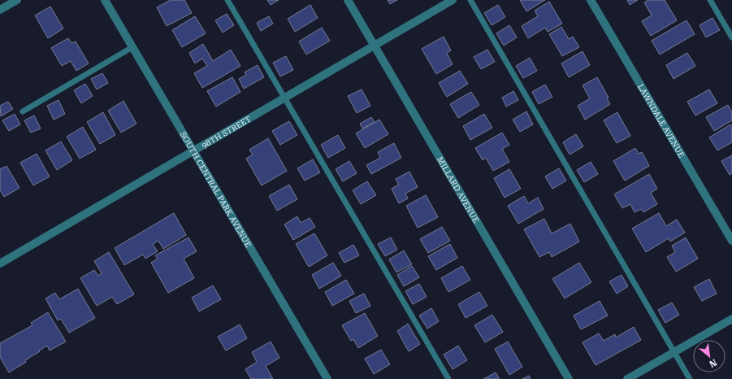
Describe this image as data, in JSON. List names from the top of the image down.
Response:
{
  "streets": {
    "street": [
      "LAWNDALE AVENUE",
      "98TH STREET",
      "SOUTH CENTRAL PARK AVENUE",
      "MILLARD AVENUE"
    ]
  },
  "crossings": [
    ["98TH STREET", "SOUTH CENTRAL PARK AVENUE"],
    ["98TH STREET", "MILLARD AVENUE"]
  ],
  "north": "bottom right"
}
